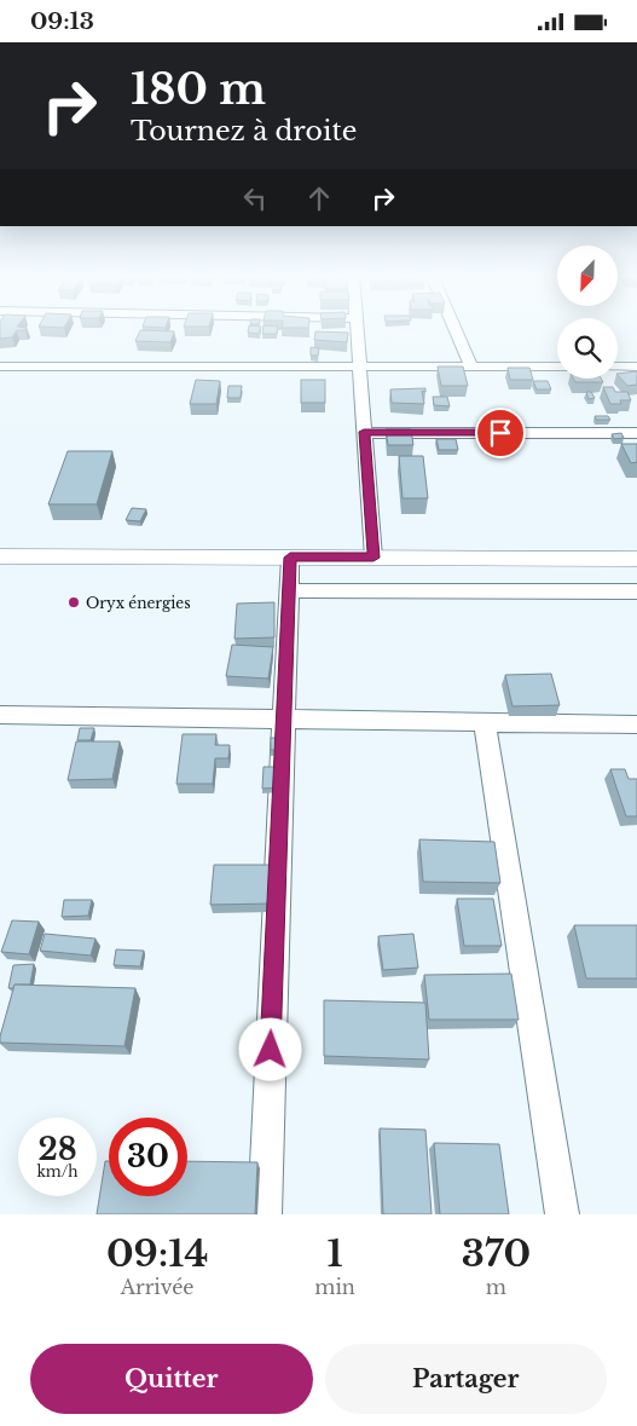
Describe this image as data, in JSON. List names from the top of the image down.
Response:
{
  "places": ["Oryx énergies"],
  "north": "bottom left",
  "page": {
    "status": "09:13",
    "turn": ["180 m", "Tournez à droite"],
    "speed": "28 km/h",
    "limit": "30",
    "eta": [
      "09:14",
      "Arrivée",
      "1",
      "min",
      "370",
      "m"
    ],
    "buttons": ["Quitter", "Partager"]
  }
}
